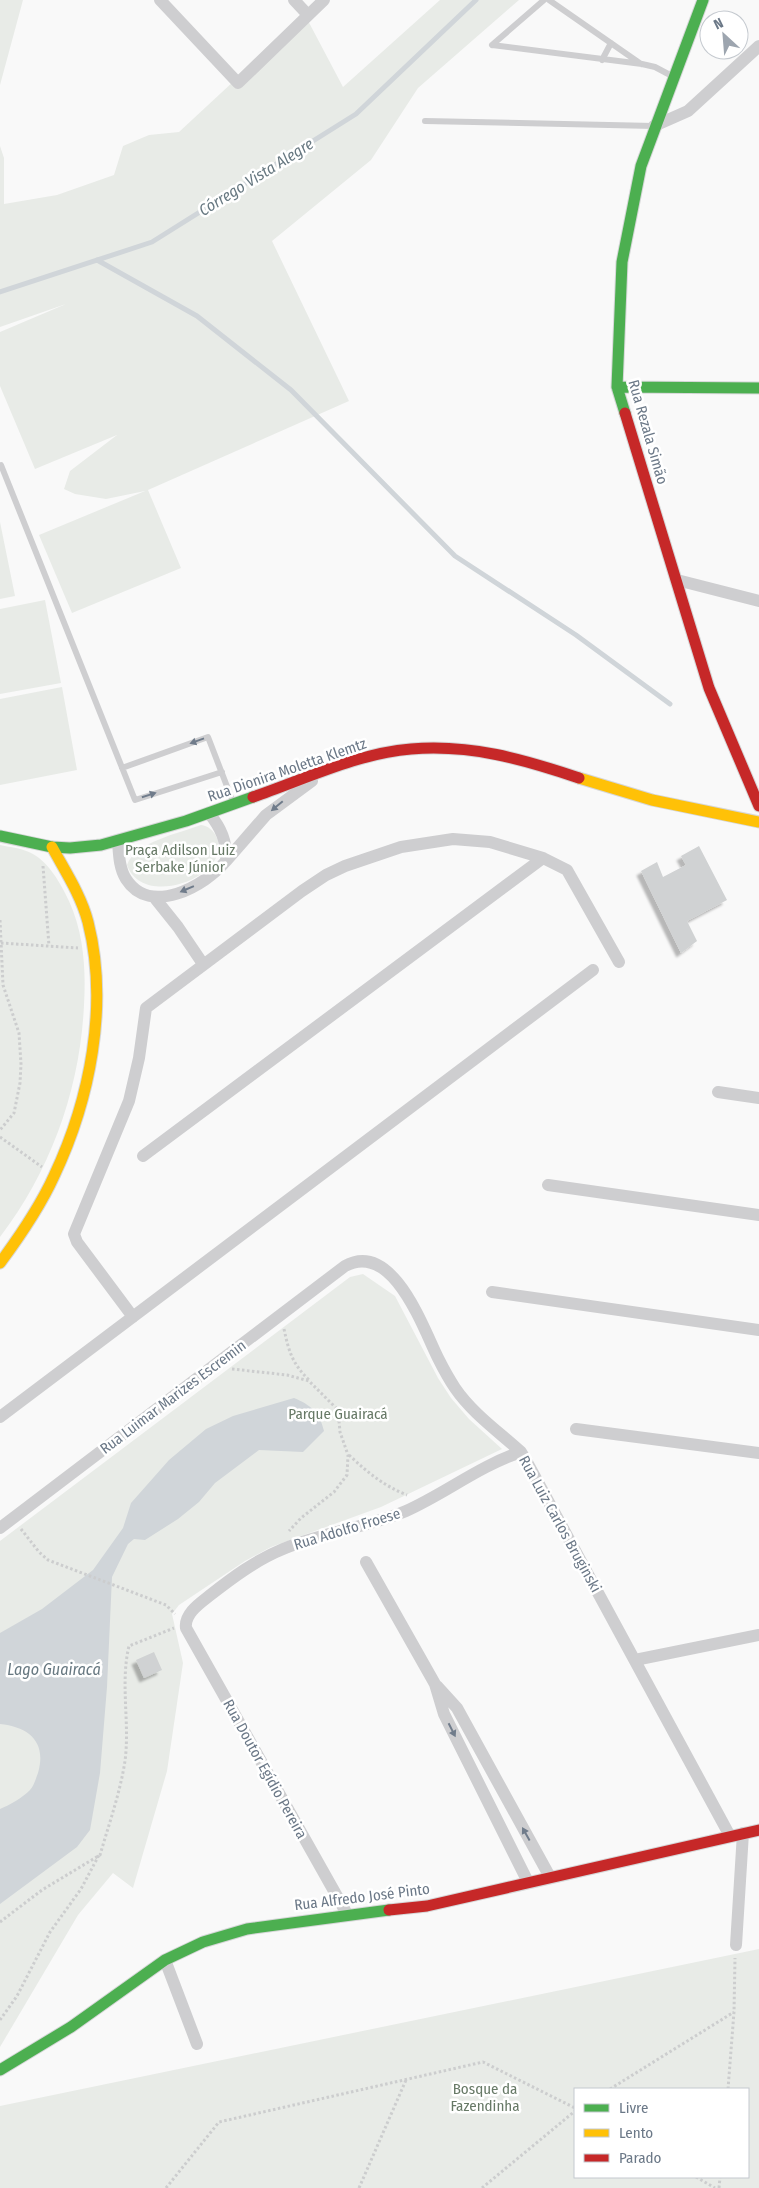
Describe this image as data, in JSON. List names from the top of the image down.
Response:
{
  "streets": {
    "main road": ["Rua Rezala Simão", "Rua Dionira Moletta Klemtz", "Rua Alfredo José Pinto"],
    "street": [
      "Rua Luimar Marizes Escremin",
      "Rua Luiz Carlos Bruginski",
      "Rua Adolfo Froese",
      "Rua Doutor Egídio Pereira"
    ]
  },
  "crossings": [
    ["Rua Luimar Marizes Escremin", "Rua Luiz Carlos Bruginski"],
    ["Rua Luiz Carlos Bruginski", "Rua Adolfo Froese"],
    ["Rua Luiz Carlos Bruginski", "Rua Alfredo José Pinto"],
    ["Rua Adolfo Froese", "Rua Doutor Egídio Pereira"],
    ["Rua Doutor Egídio Pereira", "Rua Alfredo José Pinto"]
  ],
  "water": ["Córrego Vista Alegre", "Lago Guairacá"],
  "parks": ["Praça Adilson Luiz Serbake Júnior", "Parque Guairacá", "Bosque da Fazendinha"],
  "legend": ["Livre", "Lento", "Parado"],
  "north": "top left"
}
